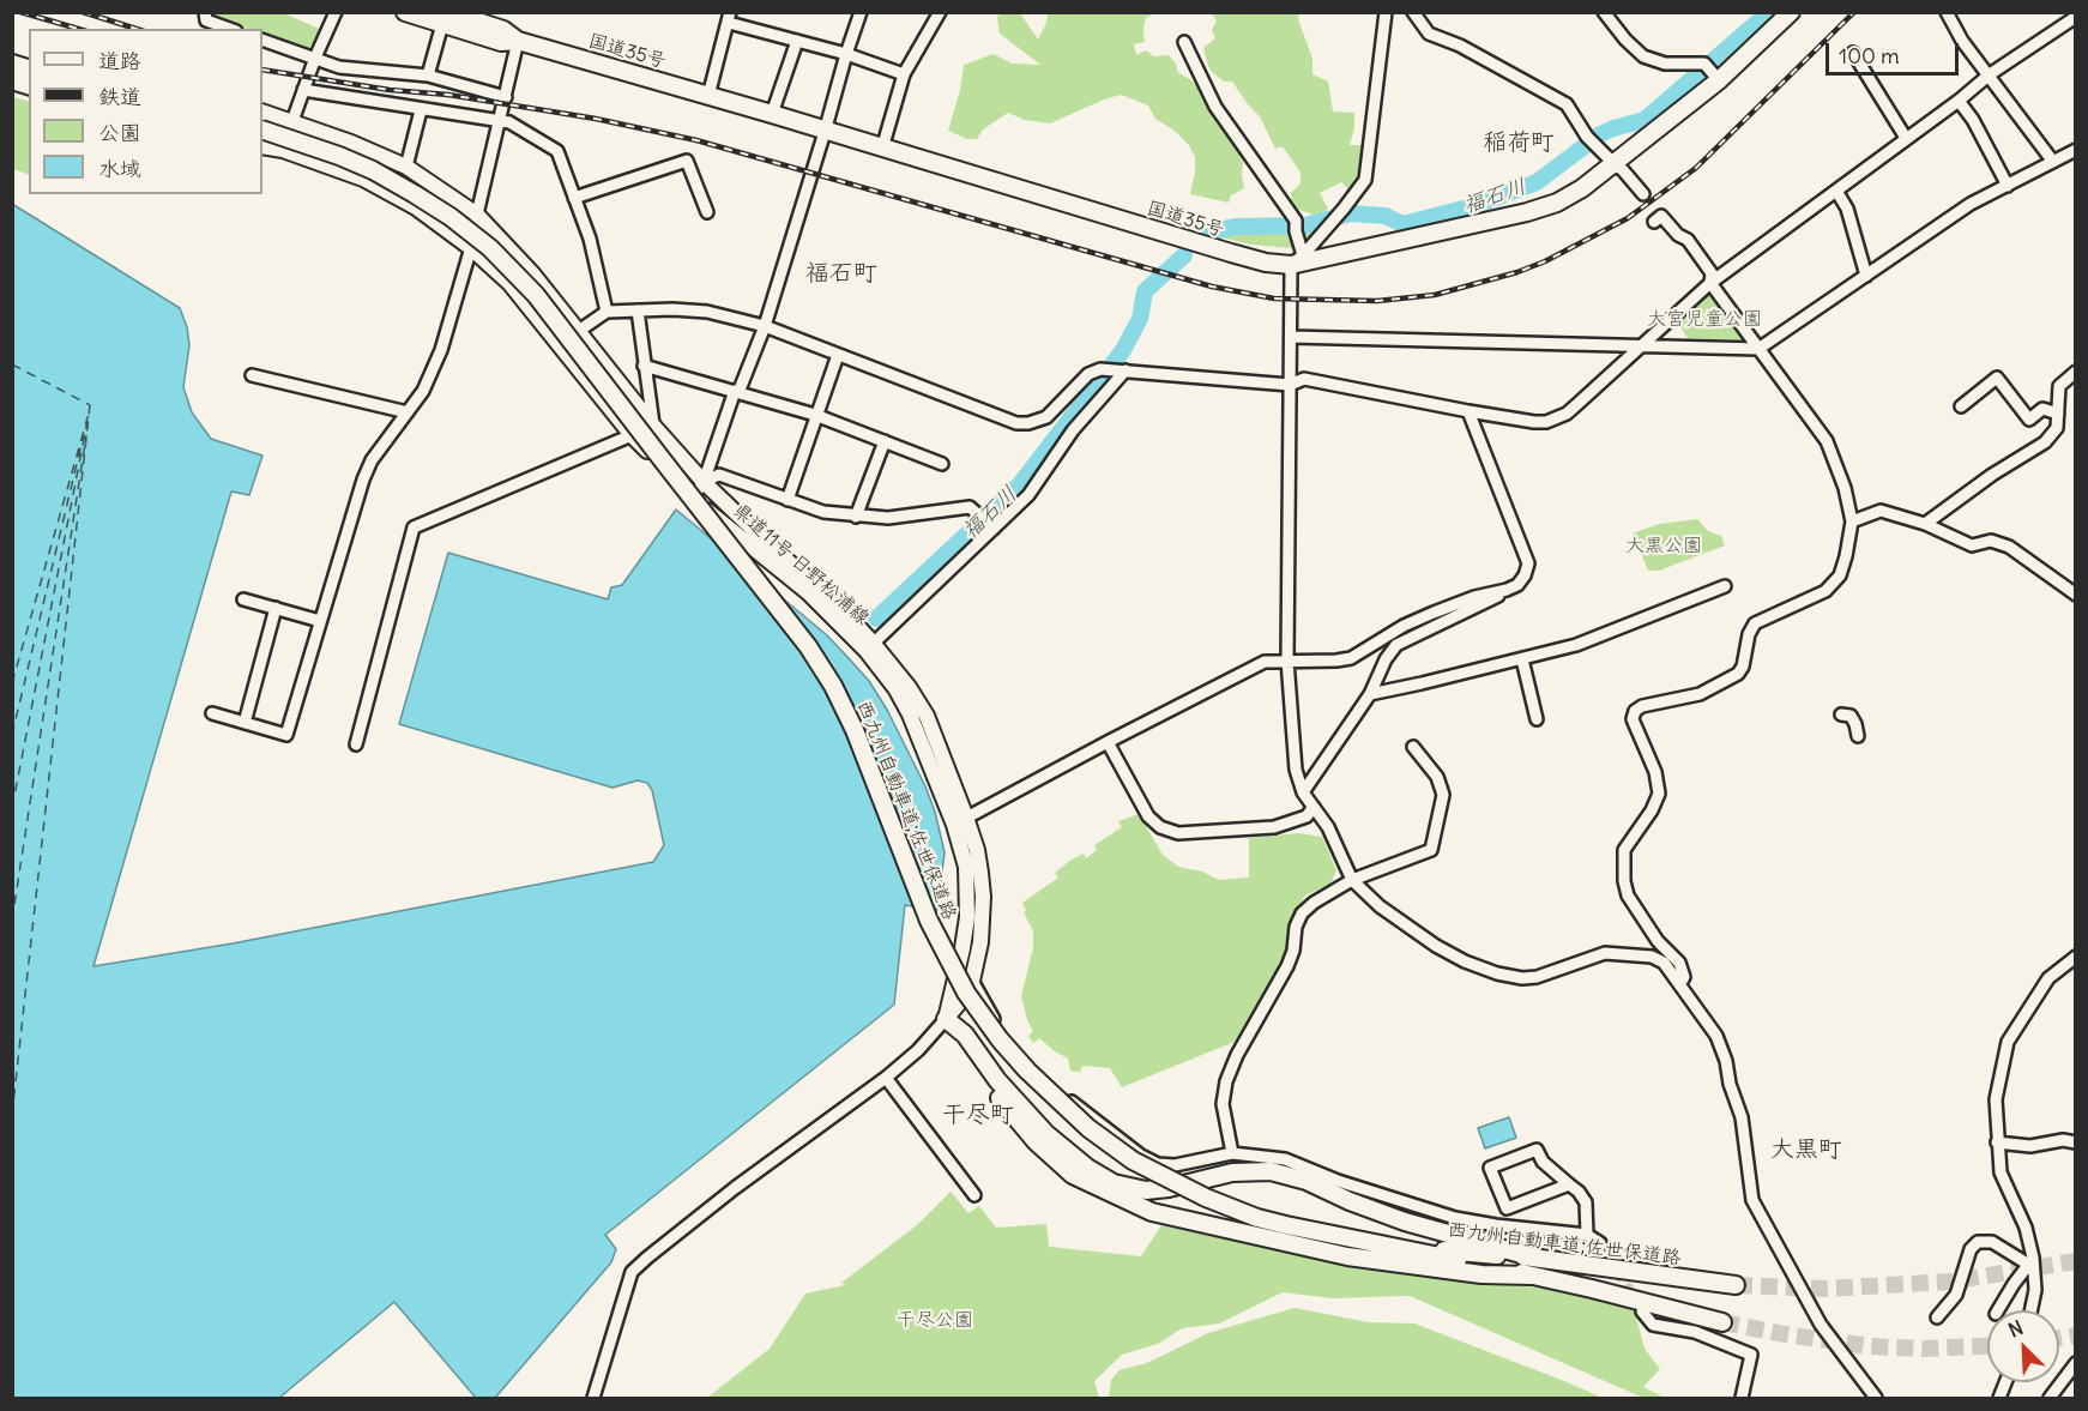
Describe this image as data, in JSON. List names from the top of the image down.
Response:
{
  "streets": {
    "highway": ["国道35号", "西九州自動車道;佐世保道路"],
    "main road": ["県道11号 日野松浦線"]
  },
  "districts": [
    "稲荷町",
    "福石町",
    "干尽町",
    "大黒町"
  ],
  "water": ["福石川"],
  "parks": ["大宮児童公園", "大黒公園", "干尽公園"],
  "legend": [
    "道路",
    "鉄道",
    "公園",
    "水域"
  ],
  "scale_bar": "100 m",
  "north": "top left"
}
